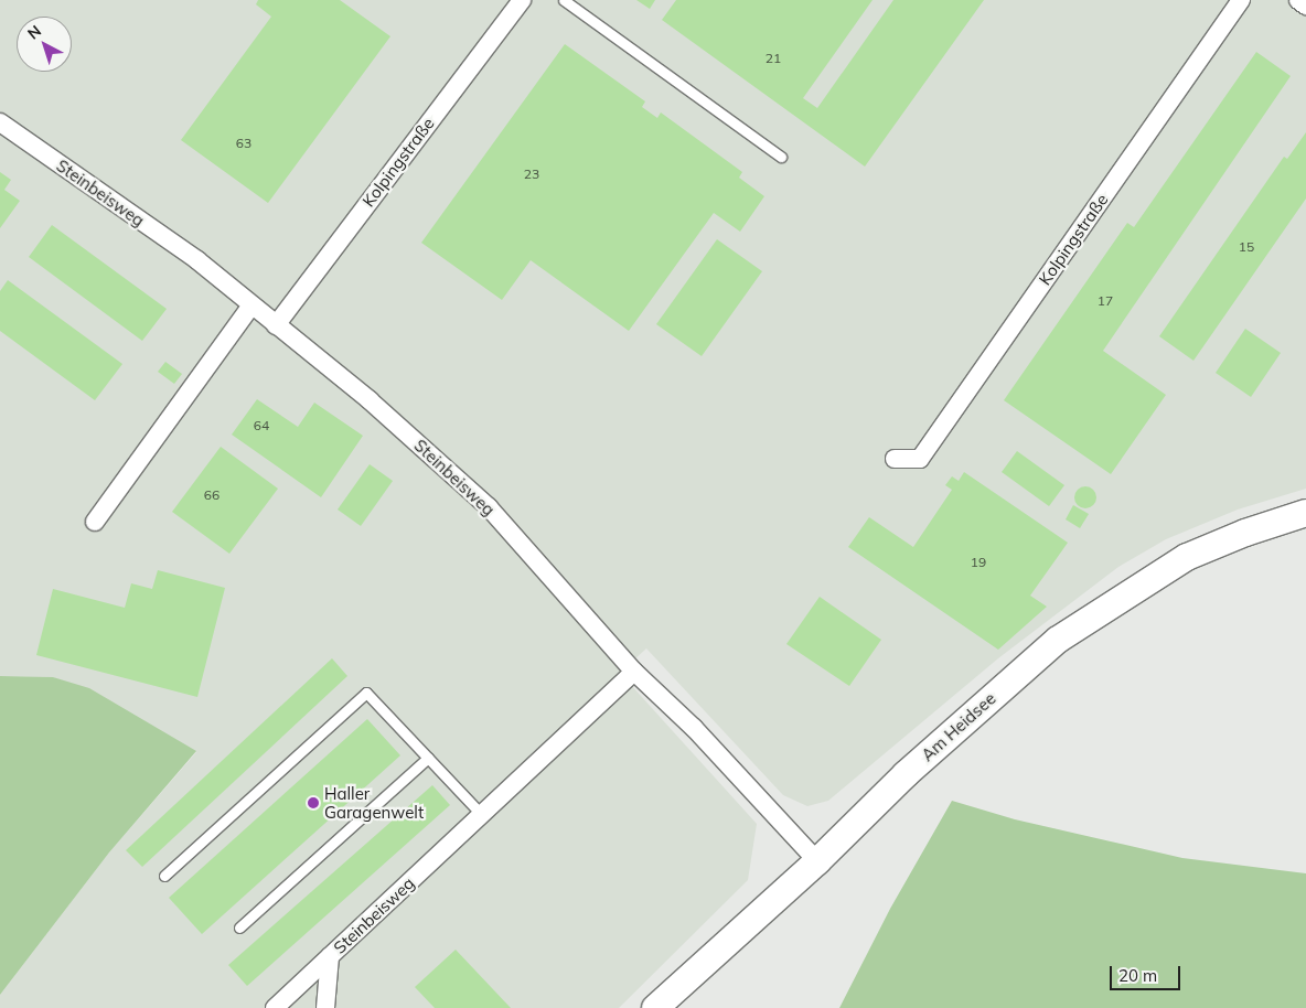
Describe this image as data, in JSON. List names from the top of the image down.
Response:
{
  "streets": {
    "main road": ["Am Heidsee"],
    "street": ["Kolpingstraße", "Steinbeisweg"]
  },
  "crossings": [
    ["Kolpingstraße", "Steinbeisweg"],
    ["Steinbeisweg", "Am Heidsee"]
  ],
  "places": ["Haller Garagenwelt"],
  "house_numbers": [
    "21",
    "63",
    "23",
    "15",
    "17",
    "64",
    "66",
    "19"
  ],
  "scale_bar": "20 m",
  "north": "top left"
}
